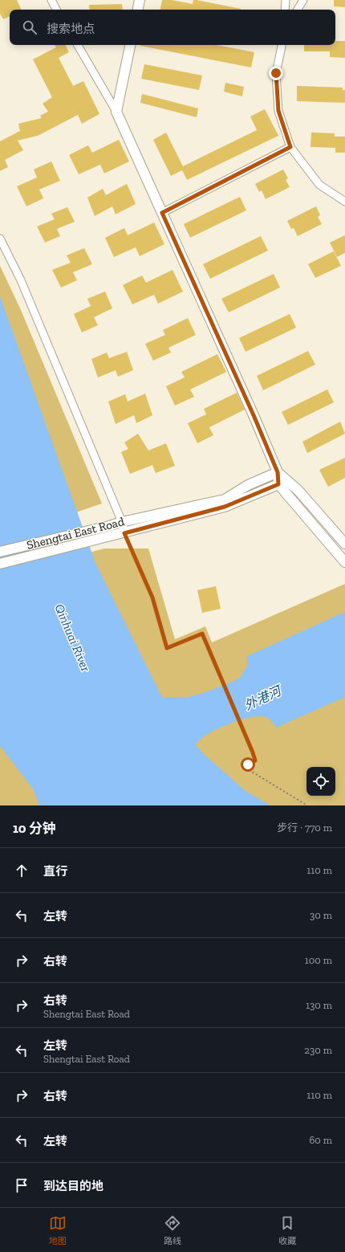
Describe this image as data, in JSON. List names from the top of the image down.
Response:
{
  "streets": {
    "main road": ["Shengtai East Road"]
  },
  "water": ["Qinhuai River", "外港河"],
  "page": {
    "search": "搜索地点",
    "heading": ["10 分钟", "步行 · 770 m"],
    "list": [
      ["直行", "110 m"],
      ["左转", "30 m"],
      ["右转", "100 m"],
      ["右转", "Shengtai East Road", "130 m"],
      ["左转", "Shengtai East Road", "230 m"],
      ["右转", "110 m"],
      ["左转", "60 m"],
      "到达目的地"
    ],
    "nav": ["地图", "路线", "收藏"]
  }
}
